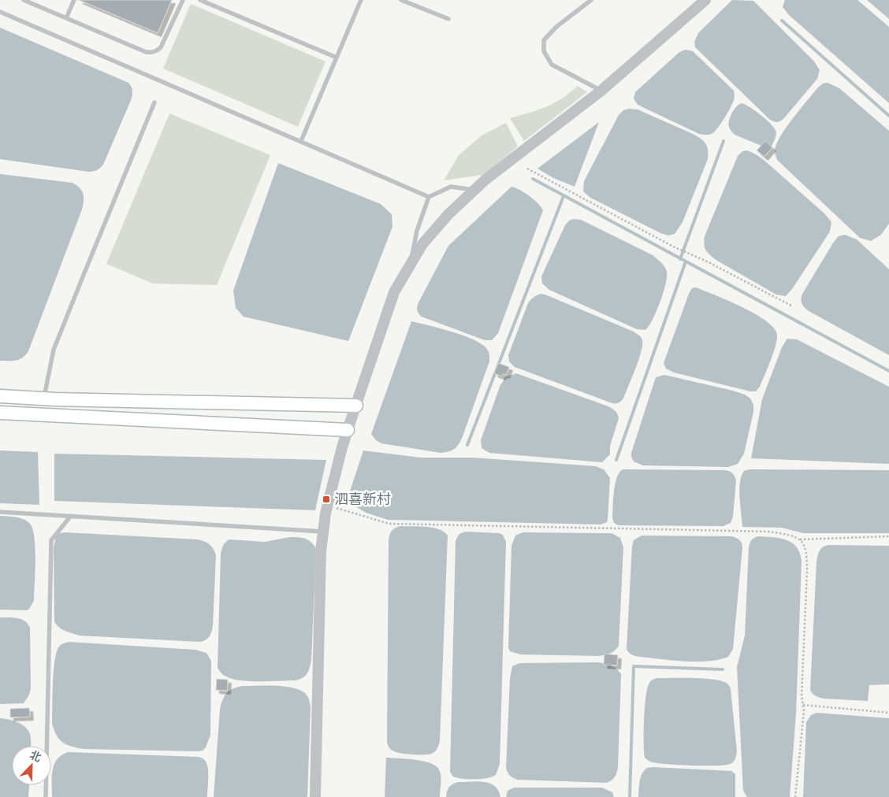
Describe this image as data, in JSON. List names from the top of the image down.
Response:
{
  "places": {
    "transit": ["泗喜新村"]
  },
  "north": "top right"
}
